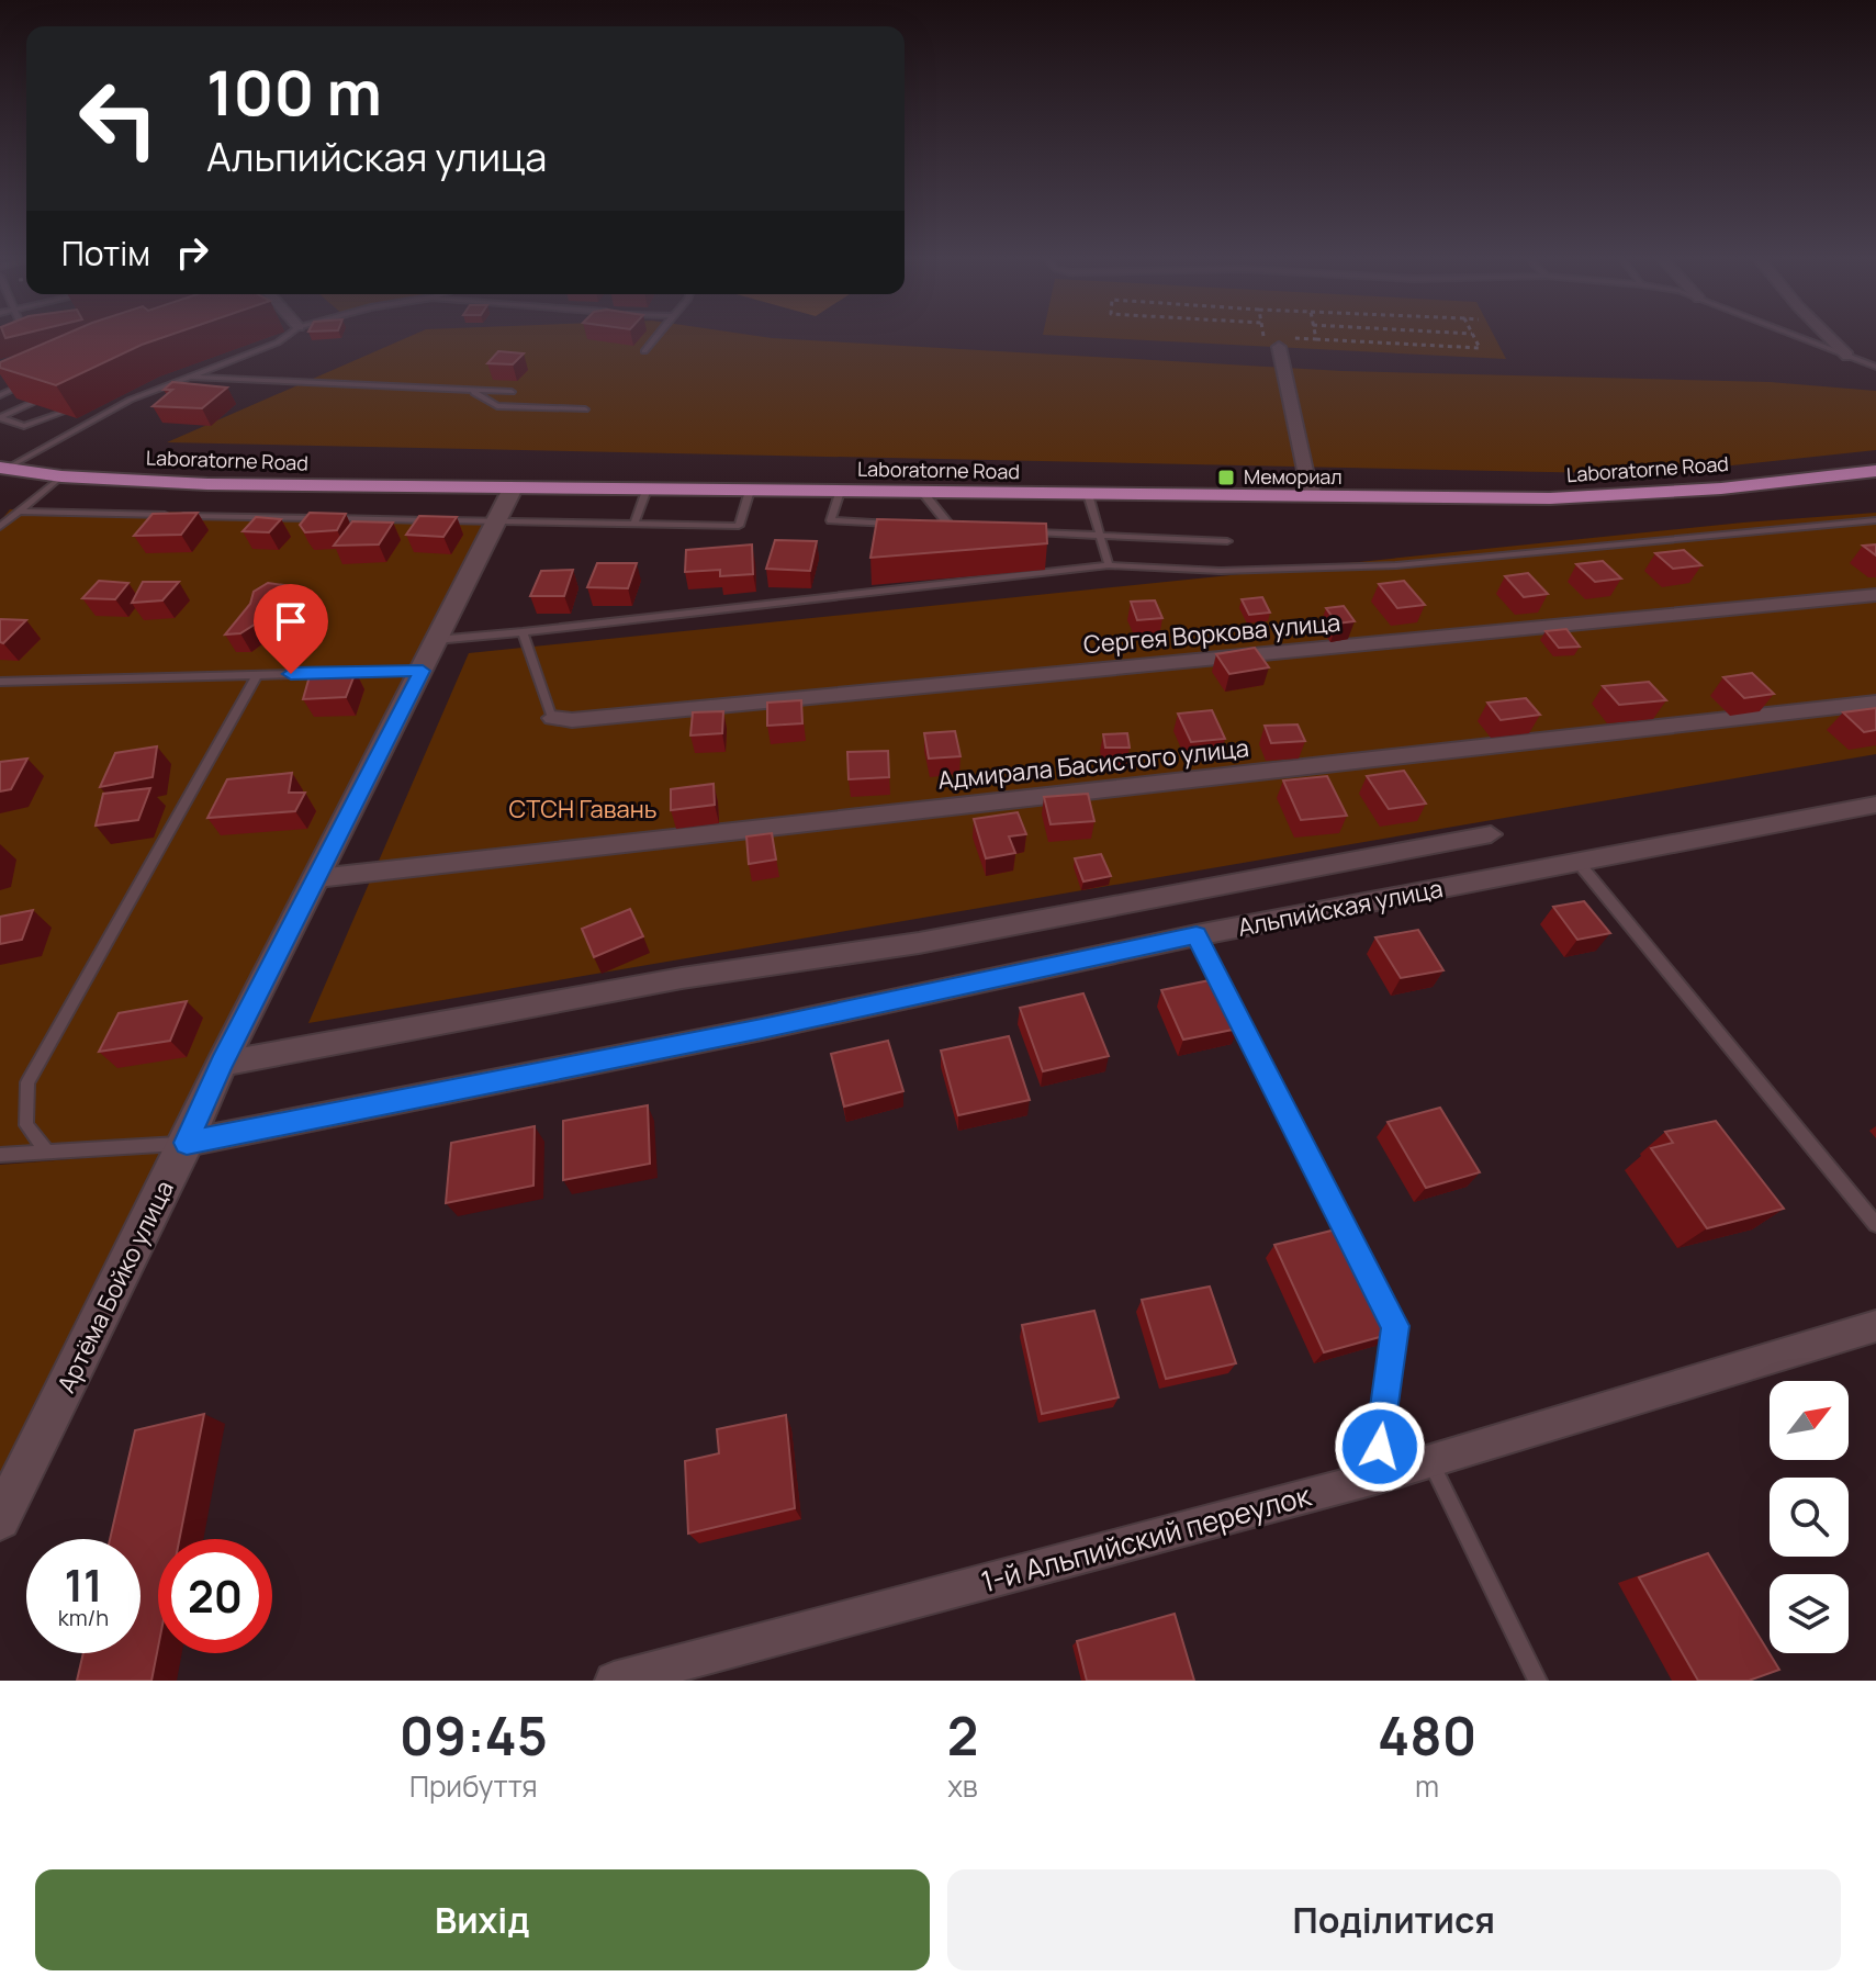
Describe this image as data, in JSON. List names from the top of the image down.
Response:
{
  "streets": {
    "main road": ["Laboratorne Road", "Артёма Бойко улица"],
    "street": [
      "Сергея Воркова улица",
      "Адмирала Басистого улица",
      "Альпийская улица",
      "1-й Альпийский переулок"
    ]
  },
  "crossings": [
    ["Laboratorne Road", "Артёма Бойко улица"],
    ["Адмирала Басистого улица", "Артёма Бойко улица"],
    ["Альпийская улица", "Артёма Бойко улица"]
  ],
  "parks": ["СТСН Гавань"],
  "places": {
    "transit": ["Мемориал"]
  },
  "north": "top right",
  "page": {
    "turn": ["100 m", "Альпийская улица"],
    "then": "Потім",
    "speed": "11 km/h",
    "limit": "20",
    "eta": [
      "09:45",
      "Прибуття",
      "2",
      "хв",
      "480",
      "m"
    ],
    "buttons": ["Вихід", "Поділитися"]
  }
}
